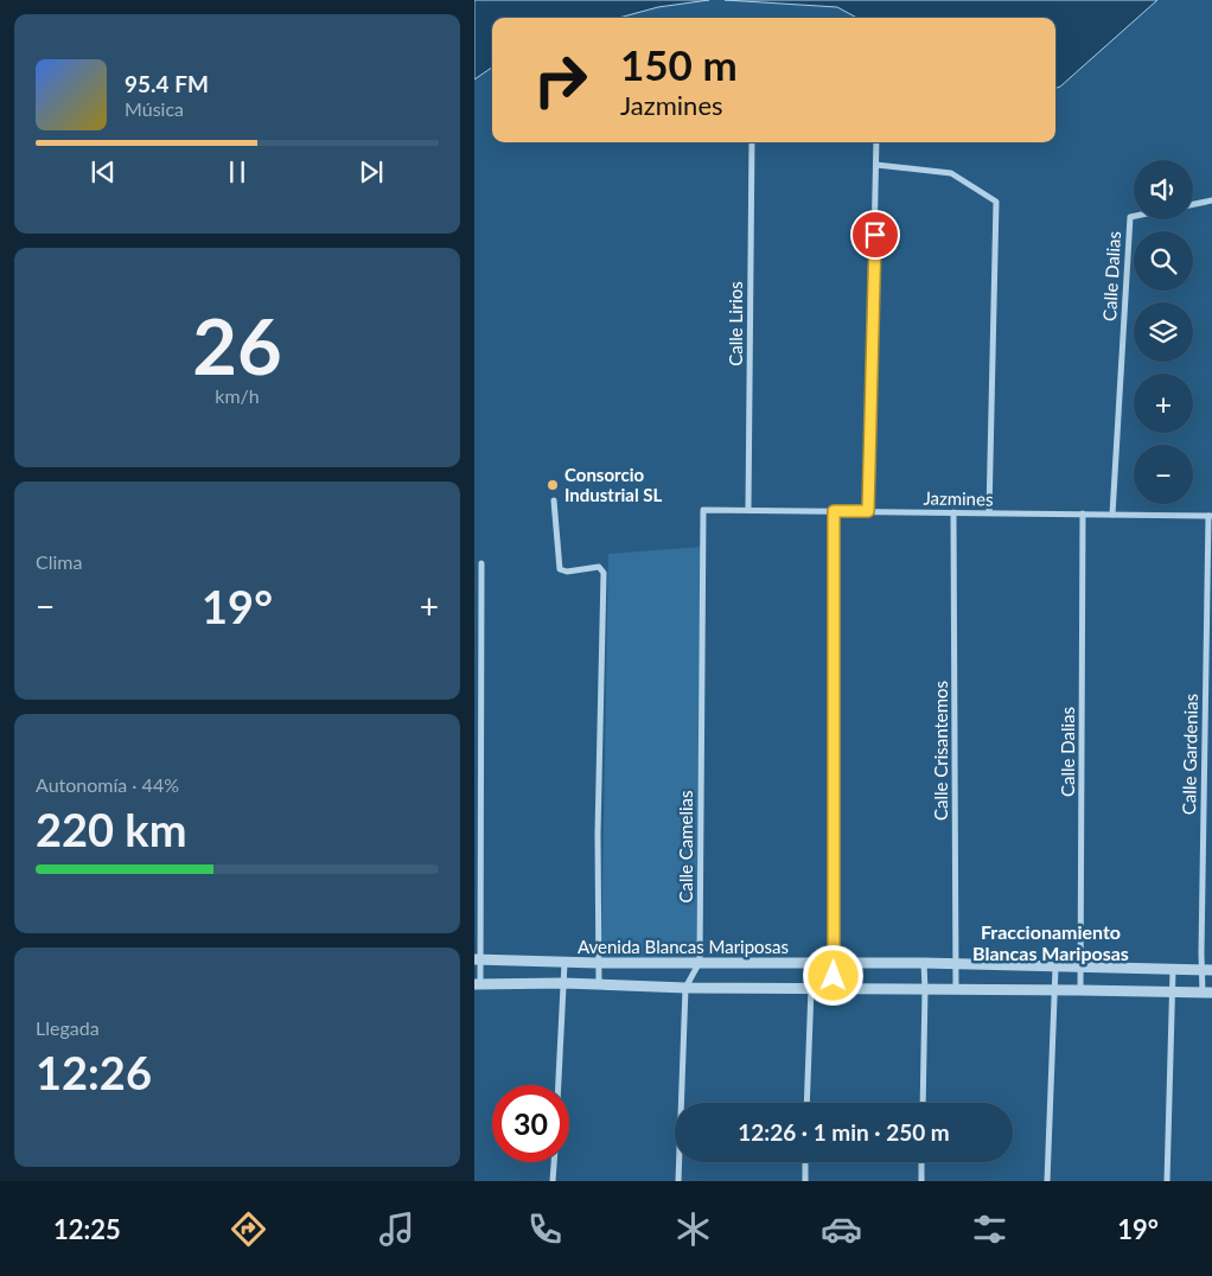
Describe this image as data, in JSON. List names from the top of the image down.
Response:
{
  "streets": {
    "street": [
      "Calle Dalias",
      "Calle Lirios",
      "Jazmines",
      "Calle Crisantemos",
      "Calle Gardenias",
      "Calle Camelias",
      "Avenida Blancas Mariposas"
    ]
  },
  "crossings": [
    ["Calle Dalias", "Jazmines"],
    ["Calle Dalias", "Avenida Blancas Mariposas"],
    ["Calle Lirios", "Jazmines"],
    ["Jazmines", "Calle Crisantemos"],
    ["Jazmines", "Calle Gardenias"],
    ["Jazmines", "Calle Camelias"],
    ["Calle Crisantemos", "Avenida Blancas Mariposas"],
    ["Calle Gardenias", "Avenida Blancas Mariposas"],
    ["Calle Camelias", "Avenida Blancas Mariposas"]
  ],
  "districts": ["Fraccionamiento Blancas Mariposas"],
  "places": ["Consorcio Industrial SL"],
  "page": {
    "turn": ["150 m", "Jazmines"],
    "song": ["95.4 FM", "Música"],
    "map_buttons": ["+", "−"],
    "tile": [
      ["26", "km/h"],
      "Clima",
      ["Autonomía · 44%", "220 km"],
      ["Llegada", "12:26"]
    ],
    "heat": ["−", "19°", "+"],
    "limit": "30",
    "trip": "12:26 · 1 min · 250 m",
    "tabs": ["12:25", "19°"]
  }
}
